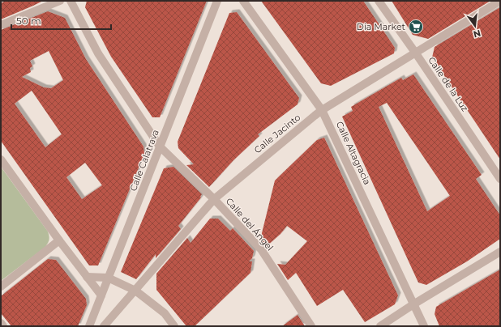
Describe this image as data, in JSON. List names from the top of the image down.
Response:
{
  "streets": {
    "street": [
      "Calle de la Luz",
      "Calle Jacinto",
      "Calle Altagracia",
      "Calle Calatrava",
      "Calle del Ángel"
    ]
  },
  "crossings": [
    ["Calle de la Luz", "Calle Jacinto"],
    ["Calle Jacinto", "Calle Altagracia"],
    ["Calle Jacinto", "Calle del Ángel"],
    ["Calle Calatrava", "Calle del Ángel"]
  ],
  "places": {
    "supermarket": ["Dia Market"]
  },
  "scale_bar": "50 m",
  "north": "bottom"
}
